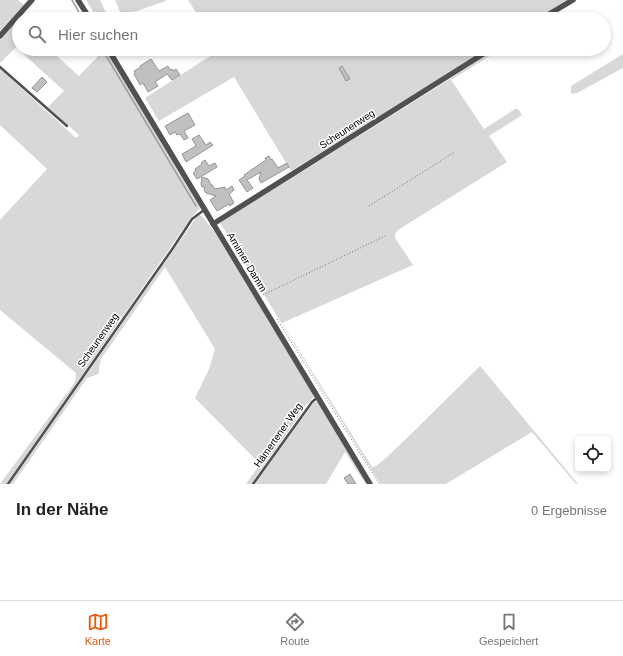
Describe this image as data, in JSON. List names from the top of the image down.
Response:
{
  "streets": {
    "street": ["Scheunenweg", "Arnimer Damm"],
    "lane": ["Hämertener Weg"]
  },
  "crossings": [
    ["Scheunenweg", "Arnimer Damm"],
    ["Arnimer Damm", "Hämertener Weg"]
  ],
  "page": {
    "search": "Hier suchen",
    "heading": ["In der Nähe", "0 Ergebnisse"],
    "nav": ["Karte", "Route", "Gespeichert"]
  }
}
